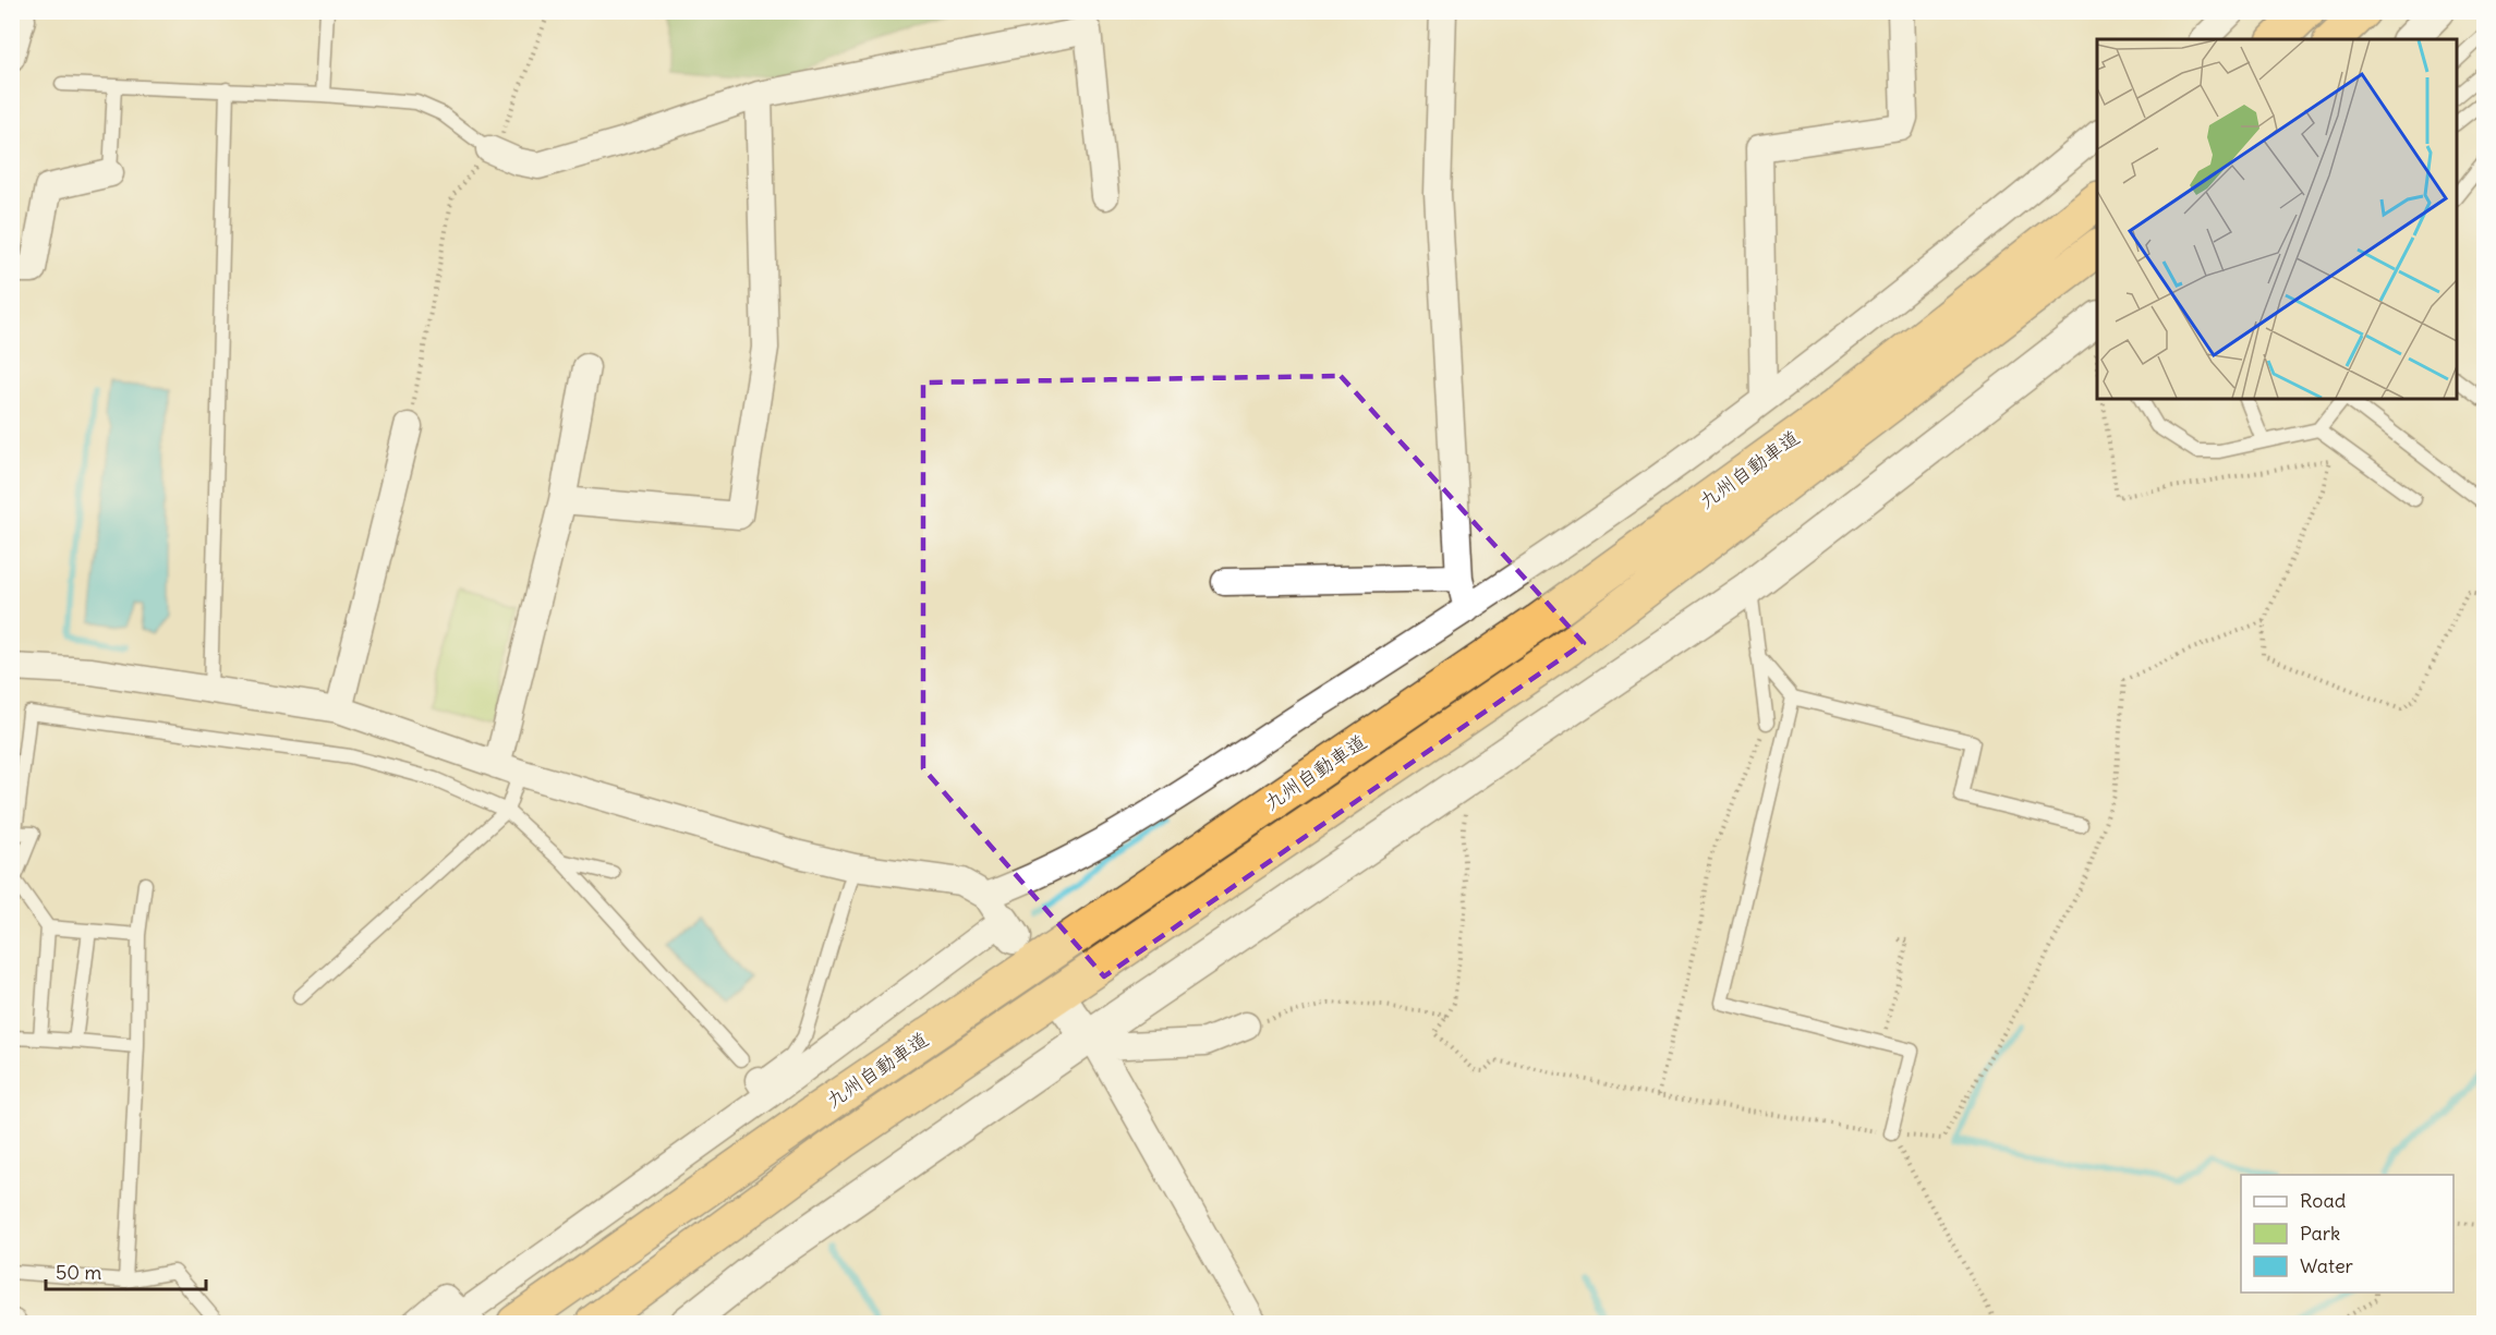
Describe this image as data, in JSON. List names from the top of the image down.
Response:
{
  "streets": {
    "highway": ["九州自動車道"]
  },
  "legend": ["Road", "Park", "Water"],
  "scale_bar": "50 m"
}
